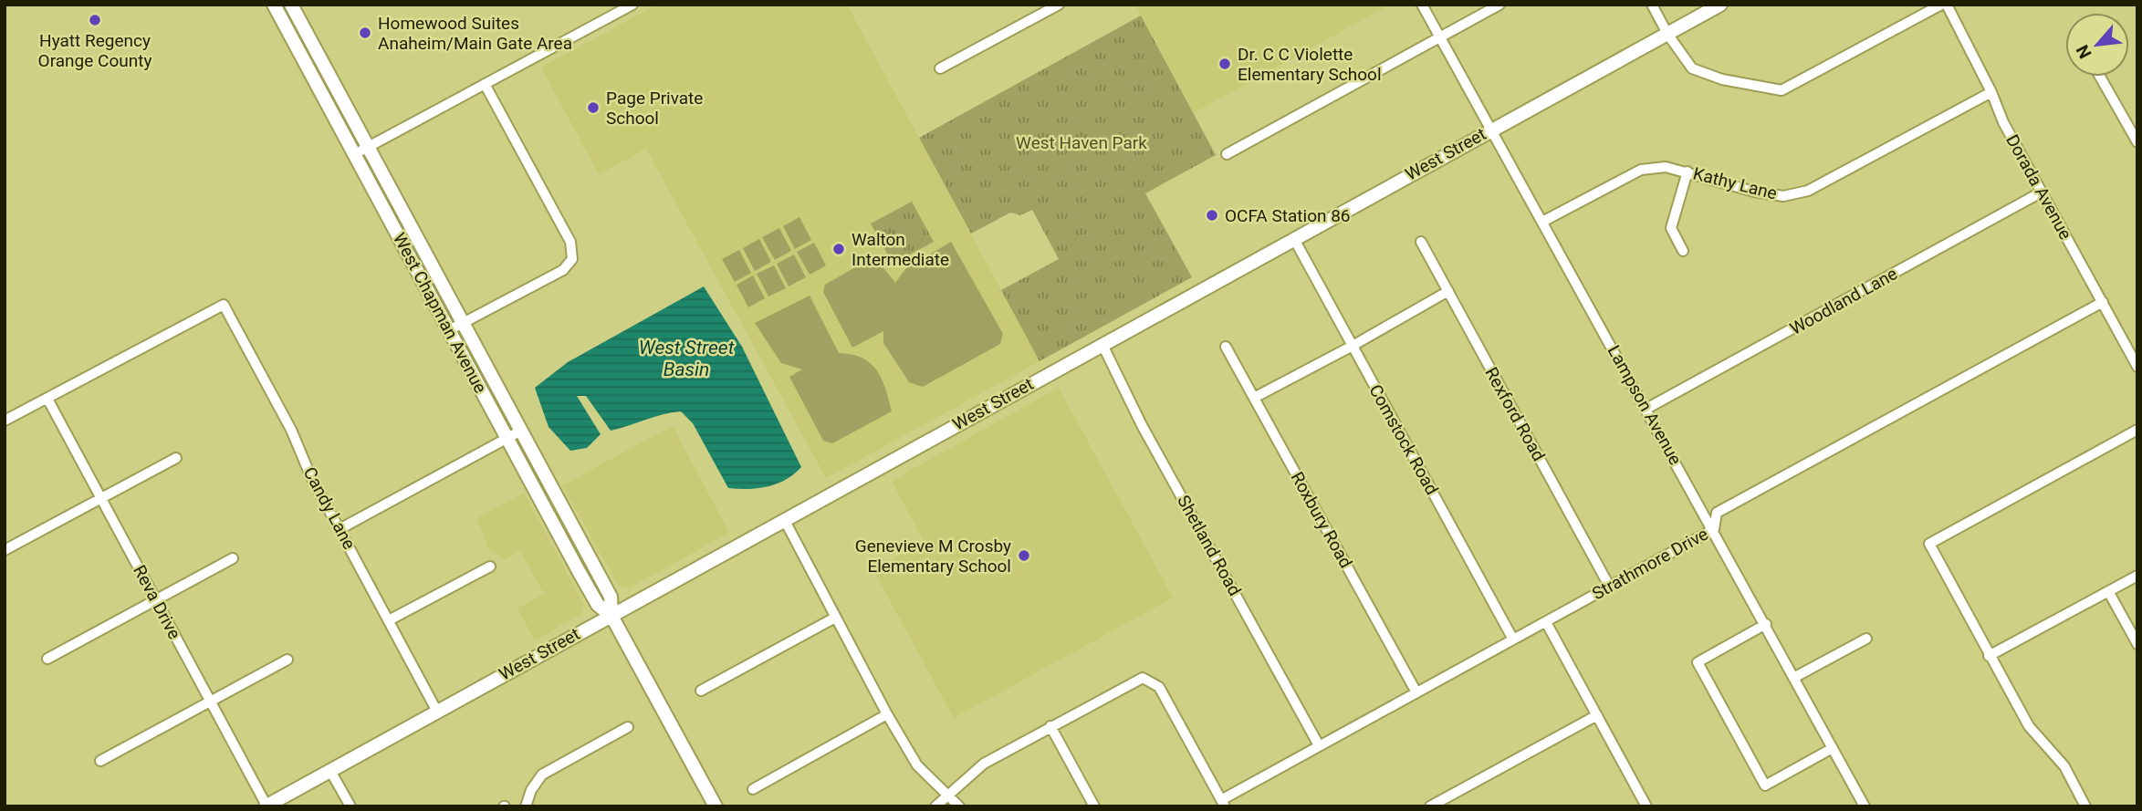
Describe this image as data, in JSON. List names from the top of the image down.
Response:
{
  "streets": {
    "main road": ["West Street", "West Chapman Avenue"],
    "street": [
      "Kathy Lane",
      "Dorada Avenue",
      "Woodland Lane",
      "Lampson Avenue",
      "Rexford Road",
      "Comstock Road",
      "Candy Lane",
      "Roxbury Road",
      "Shetland Road",
      "Strathmore Drive",
      "Reva Drive"
    ]
  },
  "crossings": [
    ["West Street", "West Chapman Avenue"],
    ["West Street", "Lampson Avenue"],
    ["West Street", "Comstock Road"],
    ["West Street", "Candy Lane"],
    ["West Street", "Shetland Road"],
    ["West Street", "Reva Drive"],
    ["Kathy Lane", "Dorada Avenue"],
    ["Kathy Lane", "Lampson Avenue"],
    ["Dorada Avenue", "Woodland Lane"],
    ["Dorada Avenue", "Strathmore Drive"],
    ["Woodland Lane", "Lampson Avenue"],
    ["Lampson Avenue", "Strathmore Drive"],
    ["Rexford Road", "Strathmore Drive"],
    ["Comstock Road", "Strathmore Drive"],
    ["Candy Lane", "Reva Drive"],
    ["Roxbury Road", "Strathmore Drive"],
    ["Shetland Road", "Strathmore Drive"]
  ],
  "water": ["West Street Basin"],
  "parks": ["West Haven Park"],
  "places": [
    "Hyatt Regency Orange County",
    "Homewood Suites Anaheim/Main Gate Area",
    "Dr. C C Violette Elementary School",
    "Page Private School",
    "OCFA Station 86",
    "Walton Intermediate",
    "Genevieve M Crosby Elementary School"
  ],
  "north": "bottom left"
}
